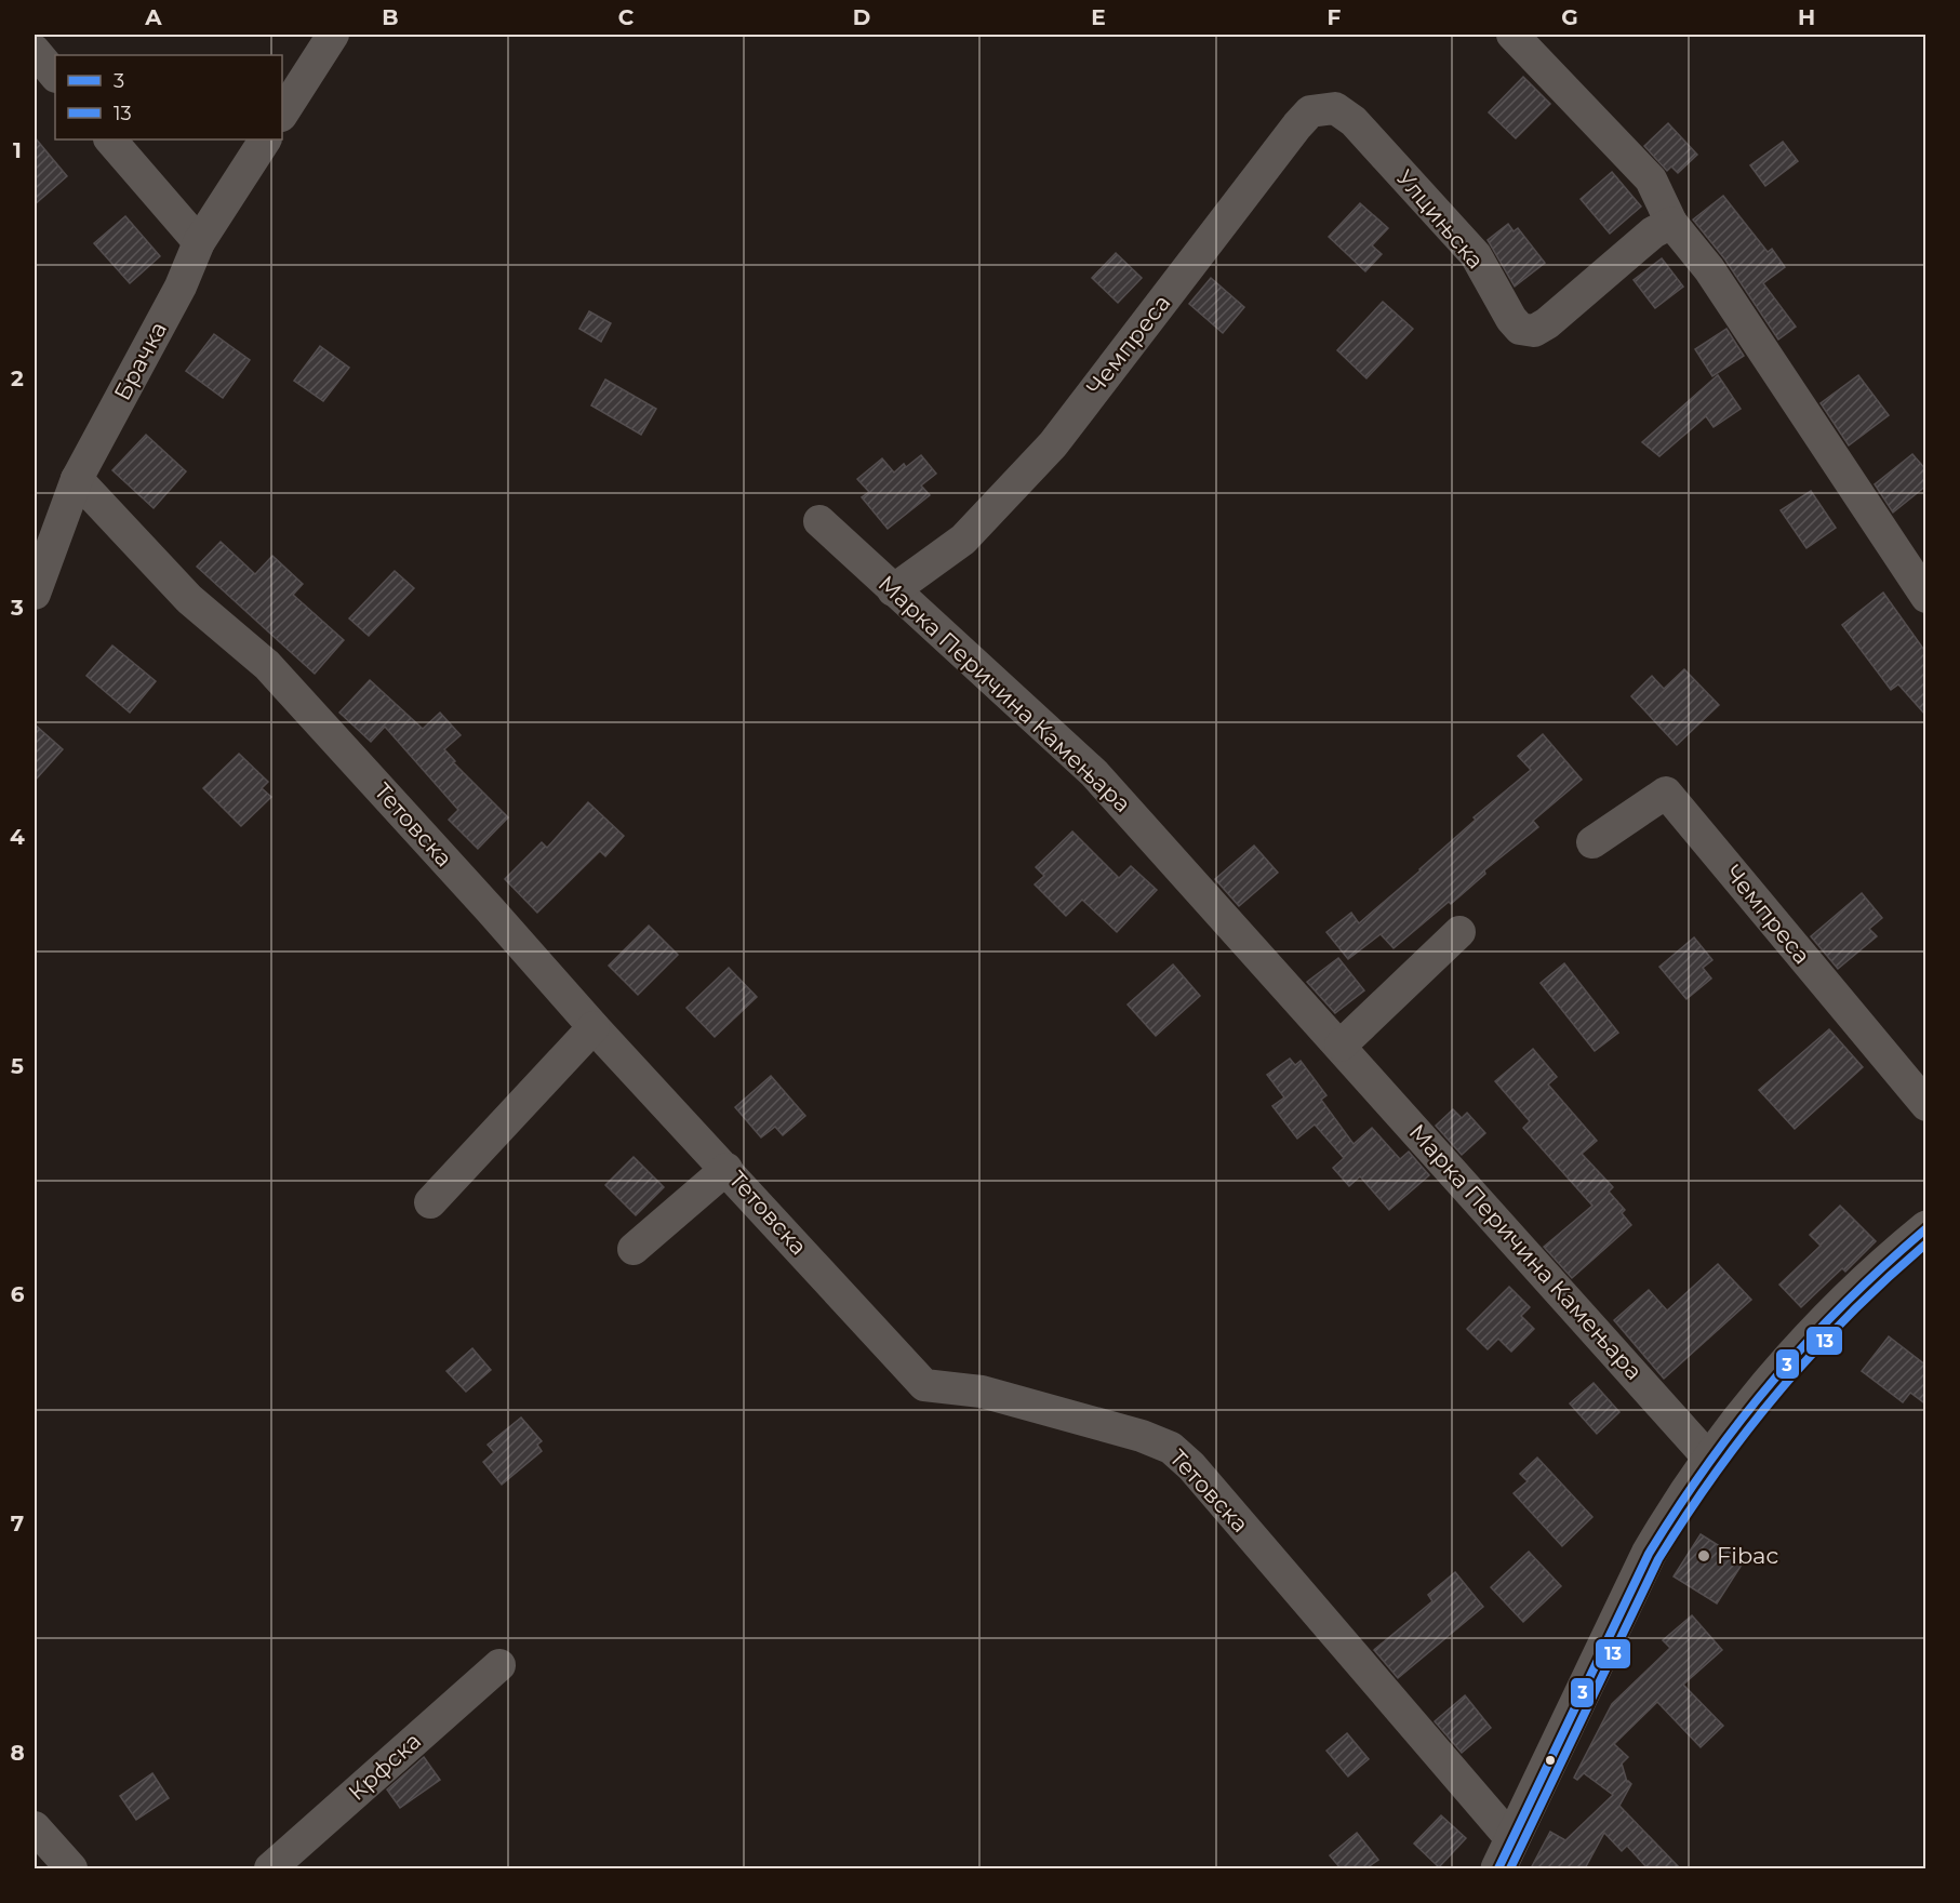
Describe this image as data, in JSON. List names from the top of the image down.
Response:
{
  "streets": {
    "street": [
      "Улцињска",
      "Чемпреса",
      "Брачка",
      "Марка Перичина Камењара",
      "Тетовска",
      "Крфска"
    ]
  },
  "crossings": [
    ["Улцињска", "Чемпреса"],
    ["Чемпреса", "Марка Перичина Камењара"],
    ["Брачка", "Тетовска"]
  ],
  "places": ["Fibac"],
  "lines": ["transit line 3", "transit line 13"],
  "legend": ["3", "13"],
  "grid": {
    "columns": [
      "A",
      "B",
      "C",
      "D",
      "E",
      "F",
      "G",
      "H"
    ],
    "rows": [
      "1",
      "2",
      "3",
      "4",
      "5",
      "6",
      "7",
      "8"
    ]
  }
}
